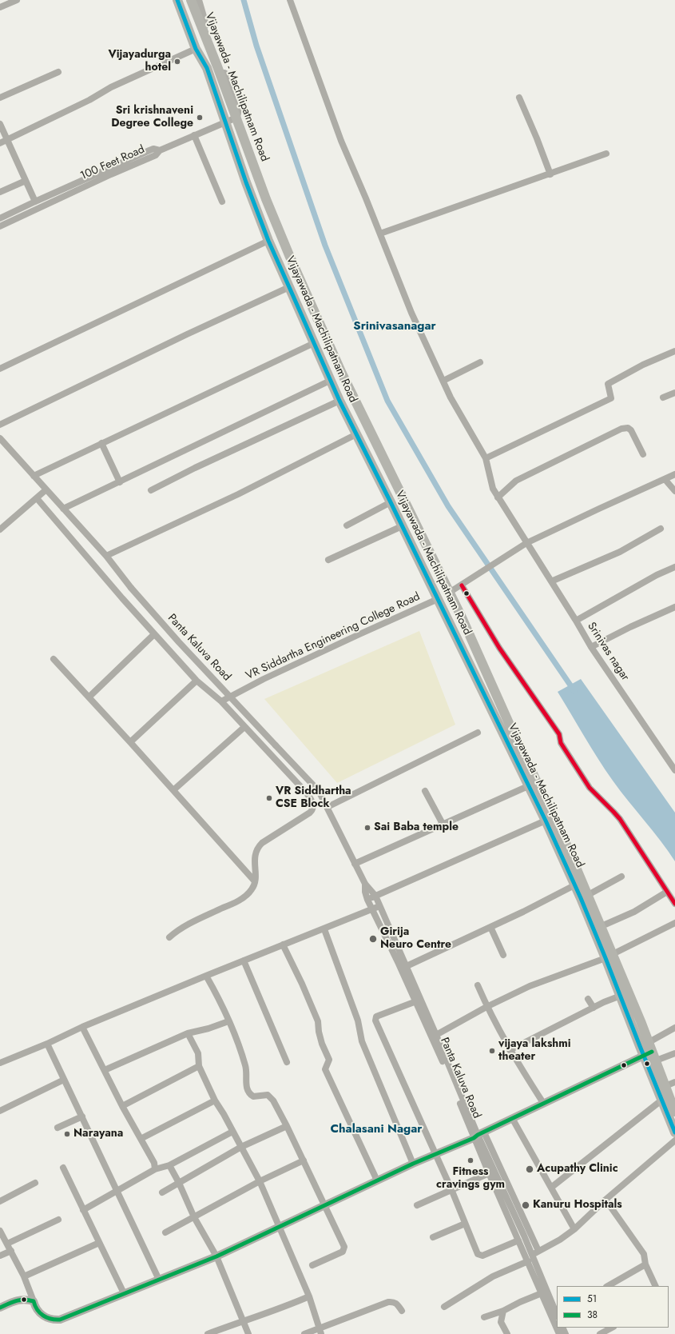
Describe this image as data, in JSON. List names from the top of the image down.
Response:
{
  "streets": {
    "highway": ["Vijayawada - Machilipatnam Road"],
    "street": [
      "100 Feet Road",
      "VR Siddartha Engineering College Road",
      "Panta Kaluva Road",
      "Srinivas nagar"
    ]
  },
  "crossings": [
    ["Vijayawada - Machilipatnam Road", "VR Siddartha Engineering College Road"]
  ],
  "districts": ["Srinivasanagar", "Chalasani Nagar"],
  "places": [
    "Vijayadurga hotel",
    "Sri krishnaveni Degree College",
    "VR Siddhartha CSE Block",
    "Sai Baba temple",
    "Girija Neuro Centre",
    "vijaya lakshmi theater",
    "Narayana",
    "Fitness cravings gym",
    "Acupathy Clinic",
    "Kanuru Hospitals"
  ],
  "lines": ["transit line 51", "transit line 38"],
  "legend": ["51", "38"]
}
